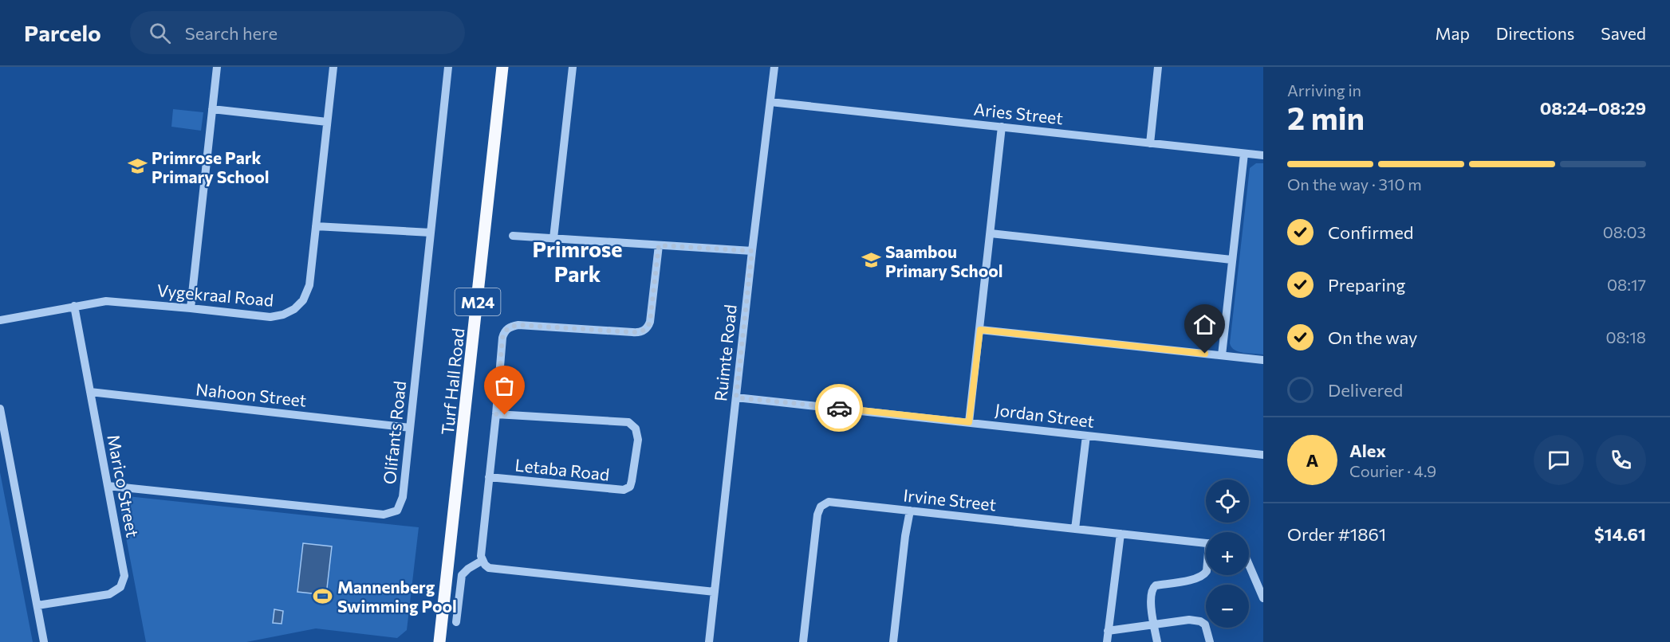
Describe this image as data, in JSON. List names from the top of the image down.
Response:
{
  "streets": {
    "main road": ["M24", "Turf Hall Road"],
    "street": [
      "Aries Street",
      "Vygekraal Road",
      "Ruimte Road",
      "Nahoon Street",
      "Jordan Street",
      "Olifants Road",
      "Letaba Road",
      "Marico Street",
      "Irvine Street"
    ]
  },
  "crossings": [
    ["Aries Street", "Ruimte Road"],
    ["Vygekraal Road", "Marico Street"],
    ["Ruimte Road", "Jordan Street"],
    ["Nahoon Street", "Olifants Road"],
    ["Nahoon Street", "Marico Street"],
    ["Olifants Road", "Marico Street"]
  ],
  "districts": ["Primrose Park"],
  "places": {
    "school or university": ["Primrose Park Primary School", "Saambou Primary School"],
    "sports": ["Mannenberg Swimming Pool"]
  },
  "page": {
    "header": "Parcelo",
    "search": "Search here",
    "nav": ["Map", "Directions", "Saved"],
    "heading": ["2 min", "Arriving in", "08:24–08:29"],
    "panel": [
      "Alex",
      "Courier · 4.9",
      "Order #1861",
      "$14.61"
    ],
    "bar": "On the way · 310 m",
    "list": [
      ["Confirmed", "08:03"],
      ["Preparing", "08:17"],
      ["On the way", "08:18"],
      "Delivered"
    ],
    "round": "A",
    "map_buttons": ["+", "−"]
  }
}
